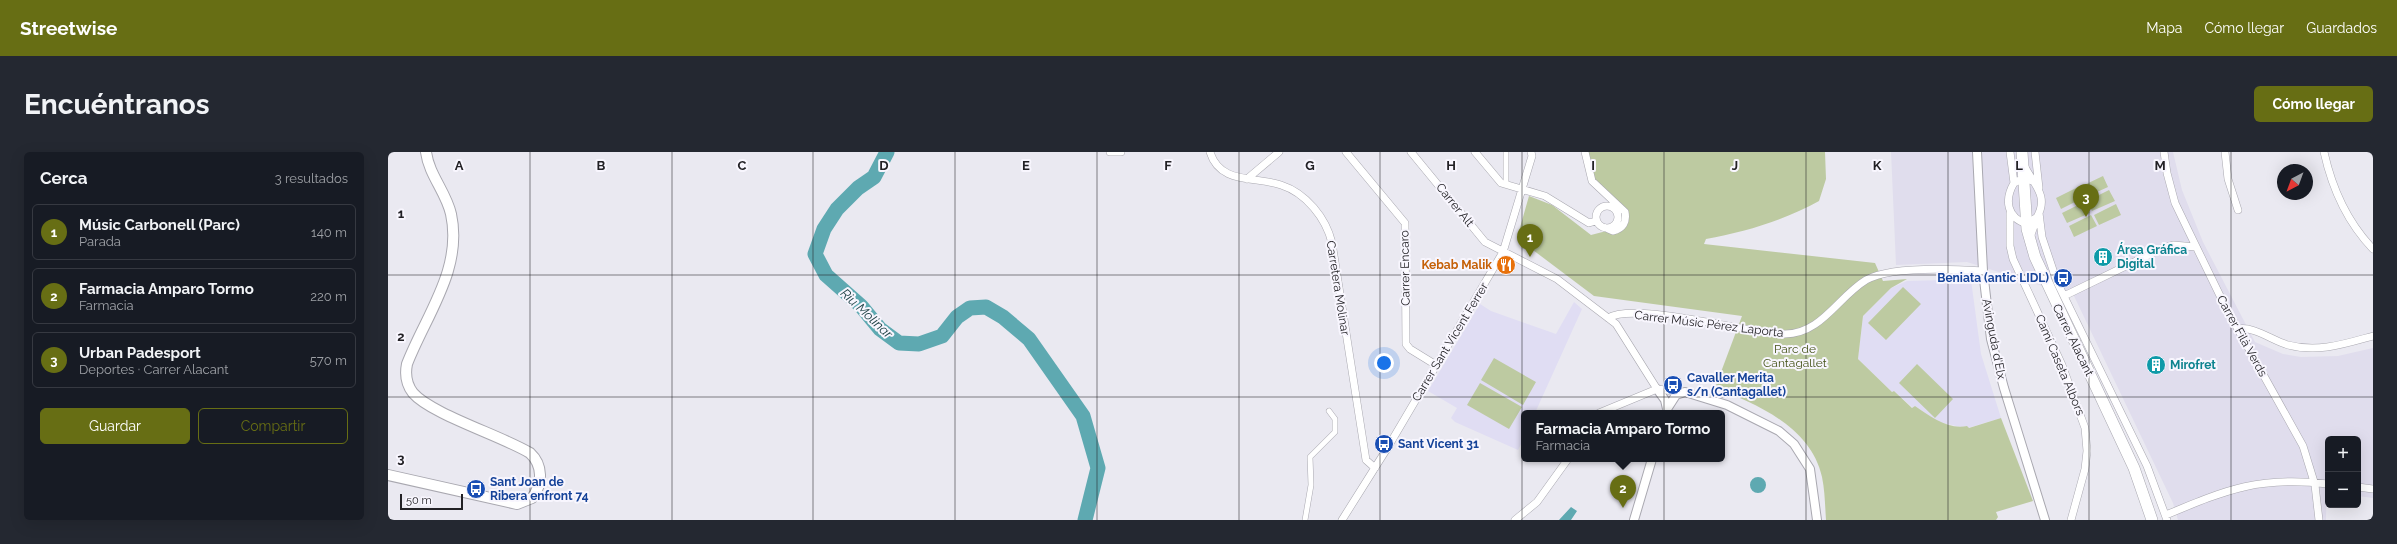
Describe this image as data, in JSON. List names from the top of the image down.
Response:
{
  "streets": {
    "main road": ["Carrer Alacant"],
    "street": [
      "Carrer Alt",
      "Carrer Encaro",
      "Carretera Molinar",
      "Carrer Músic Pérez Laporta",
      "Carrer Filà Verds",
      "Avinguda d'Elx",
      "Carrer Sant Vicent Ferrer",
      "Camí Caseta Albors"
    ]
  },
  "crossings": [
    ["Carrer Alt", "Carrer Músic Pérez Laporta"],
    ["Carrer Alt", "Carrer Sant Vicent Ferrer"],
    ["Carrer Encaro", "Carrer Sant Vicent Ferrer"],
    ["Carretera Molinar", "Carrer Sant Vicent Ferrer"],
    ["Carrer Músic Pérez Laporta", "Avinguda d'Elx"],
    ["Carrer Alacant", "Camí Caseta Albors"]
  ],
  "water": ["Riu Molinar"],
  "parks": ["Parc de Cantagallet"],
  "places": {
    "building": ["Área Gráfica Digital", "Mirofret"],
    "restaurant": ["Kebab Malik"],
    "bus stop": [
      "Beniata (antic LIDL)",
      "Cavaller Merita s/n (Cantagallet)",
      "Sant Vicent 31",
      "Sant Joan de Ribera enfront 74"
    ]
  },
  "scale_bar": "50 m",
  "north": "bottom left",
  "page": {
    "header": "Streetwise",
    "nav": ["Mapa", "Cómo llegar", "Guardados"],
    "buttons": [
      "Cómo llegar",
      ["Guardar", "Compartir"]
    ],
    "title": "Encuéntranos",
    "heading": ["Cerca", "3 resultados"],
    "pins": ["3", "1", "2"],
    "list": [
      {
        "mark": "1",
        "name": "Músic Carbonell (Parc)",
        "note": "Parada",
        "value": "140 m"
      },
      {
        "mark": "2",
        "name": "Farmacia Amparo Tormo",
        "note": "Farmacia",
        "value": "220 m"
      },
      {
        "mark": "3",
        "name": "Urban Padesport",
        "note": "Deportes · Carrer Alacant",
        "value": "570 m"
      }
    ],
    "popup": ["Farmacia Amparo Tormo", "Farmacia"],
    "map_buttons": ["+", "−"],
    "scale": "50 m"
  },
  "grid": {
    "columns": [
      "A",
      "B",
      "C",
      "D",
      "E",
      "F",
      "G",
      "H",
      "I",
      "J",
      "K",
      "L",
      "M"
    ],
    "rows": ["1", "2", "3"]
  }
}
